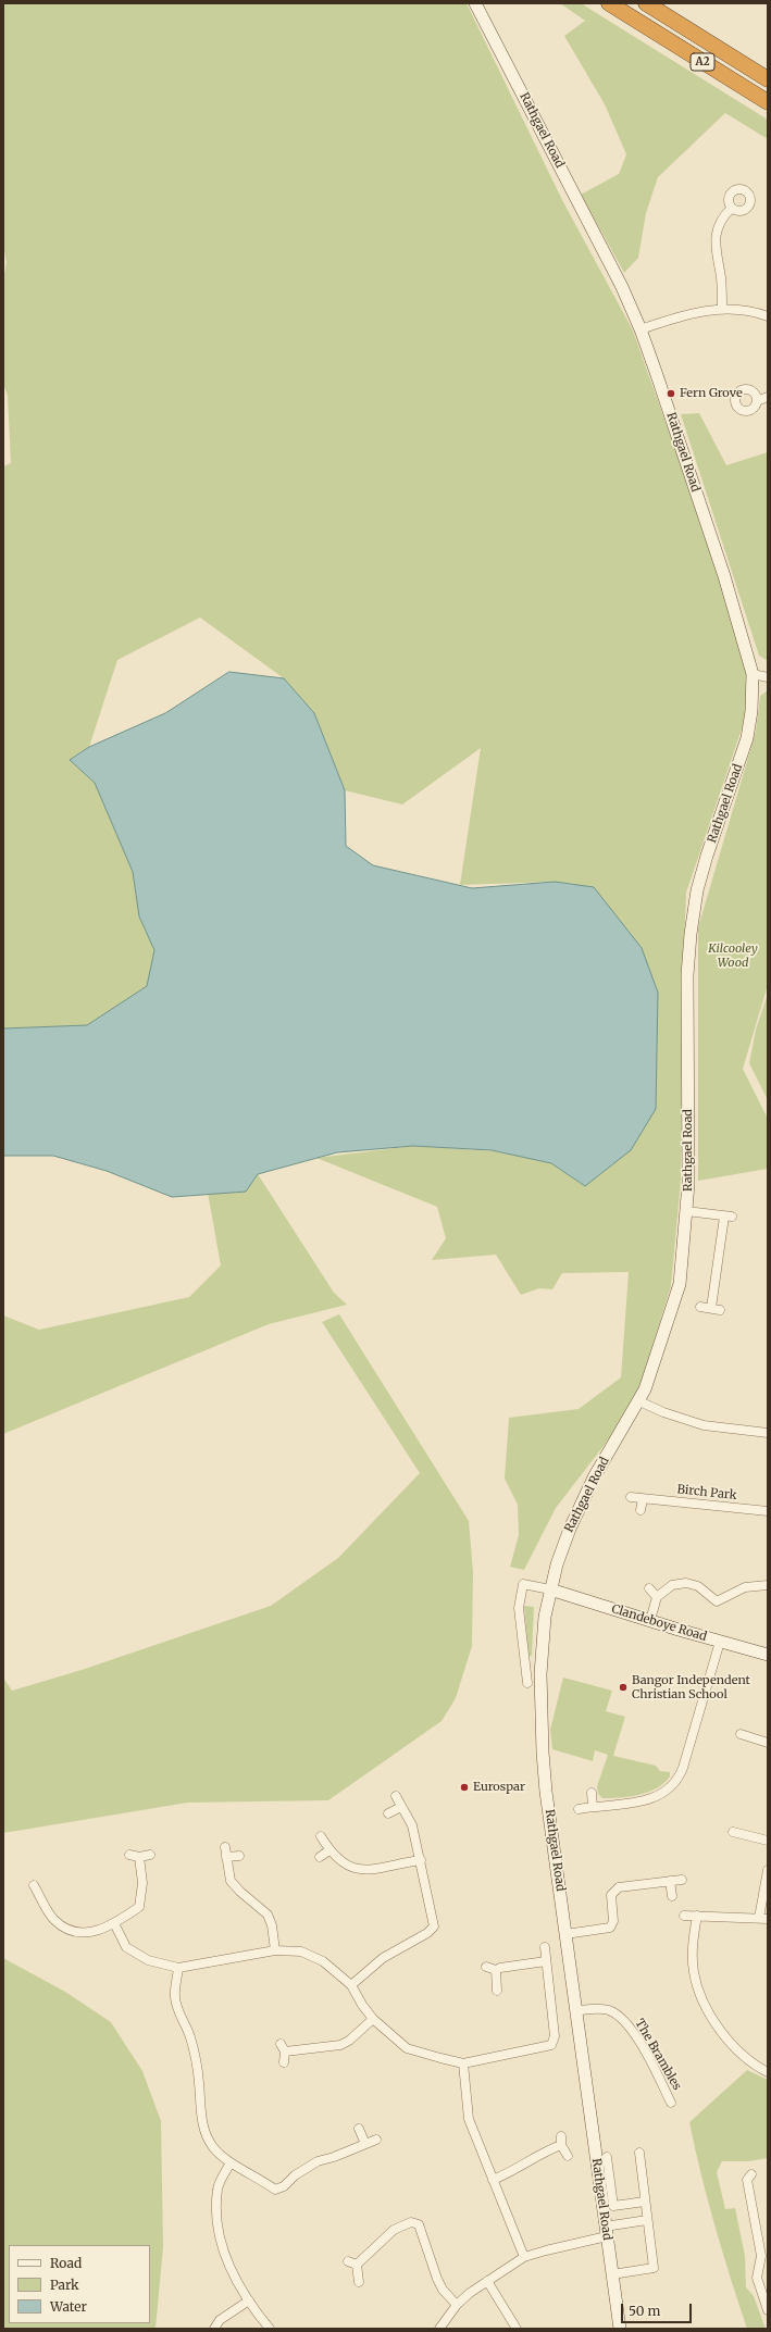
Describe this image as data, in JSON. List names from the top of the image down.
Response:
{
  "streets": {
    "highway": ["A2"],
    "street": [
      "Rathgael Road",
      "Birch Park",
      "Clandeboye Road",
      "The Brambles"
    ]
  },
  "crossings": [
    ["Rathgael Road", "Clandeboye Road"],
    ["Rathgael Road", "The Brambles"]
  ],
  "parks": ["Kilcooley Wood"],
  "places": ["Fern Grove", "Bangor Independent Christian School", "Eurospar"],
  "legend": ["Road", "Park", "Water"],
  "scale_bar": "50 m"
}
